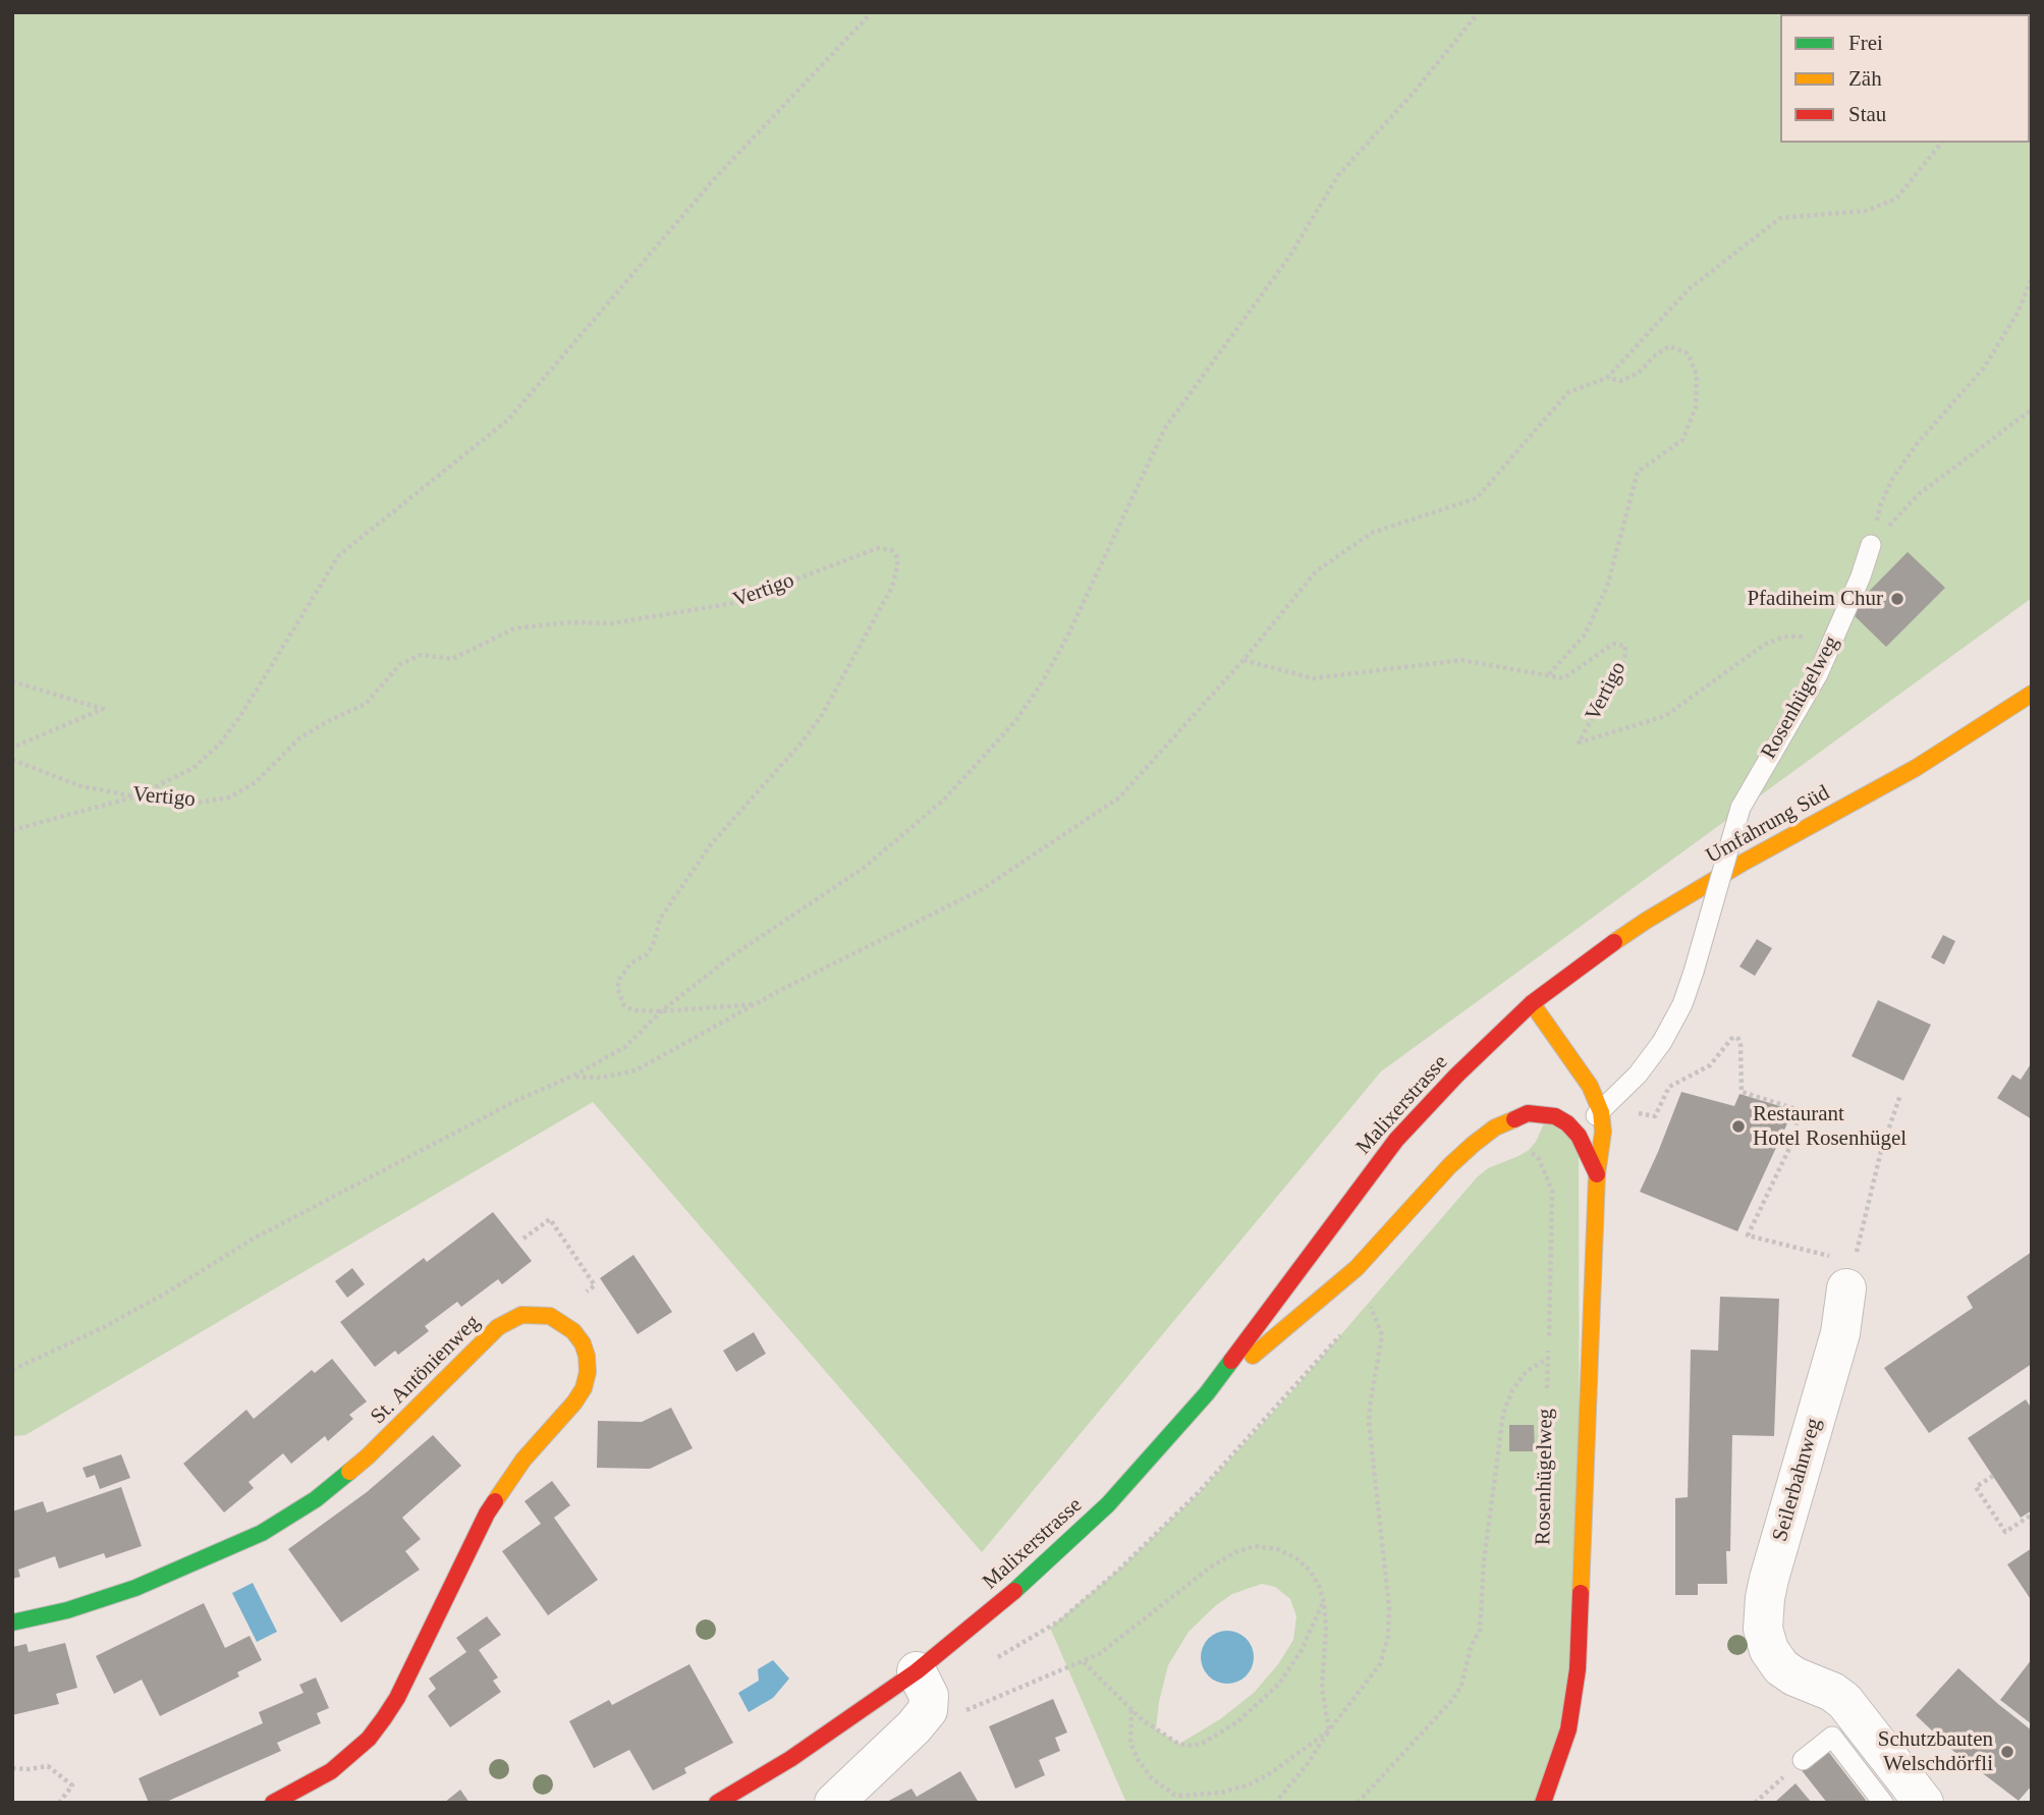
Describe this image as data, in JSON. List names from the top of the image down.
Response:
{
  "streets": {
    "main road": ["Umfahrung Süd", "Malixerstrasse", "St. Antönienweg"],
    "street": ["Seilerbahnweg"],
    "lane": ["Rosenhügelweg"],
    "path": ["Vertigo"]
  },
  "crossings": [
    ["Umfahrung Süd", "Malixerstrasse"]
  ],
  "places": ["Pfadiheim Chur", "Restaurant Hotel Rosenhügel", "Schutzbauten Welschdörfli"],
  "legend": ["Frei", "Zäh", "Stau"]
}
